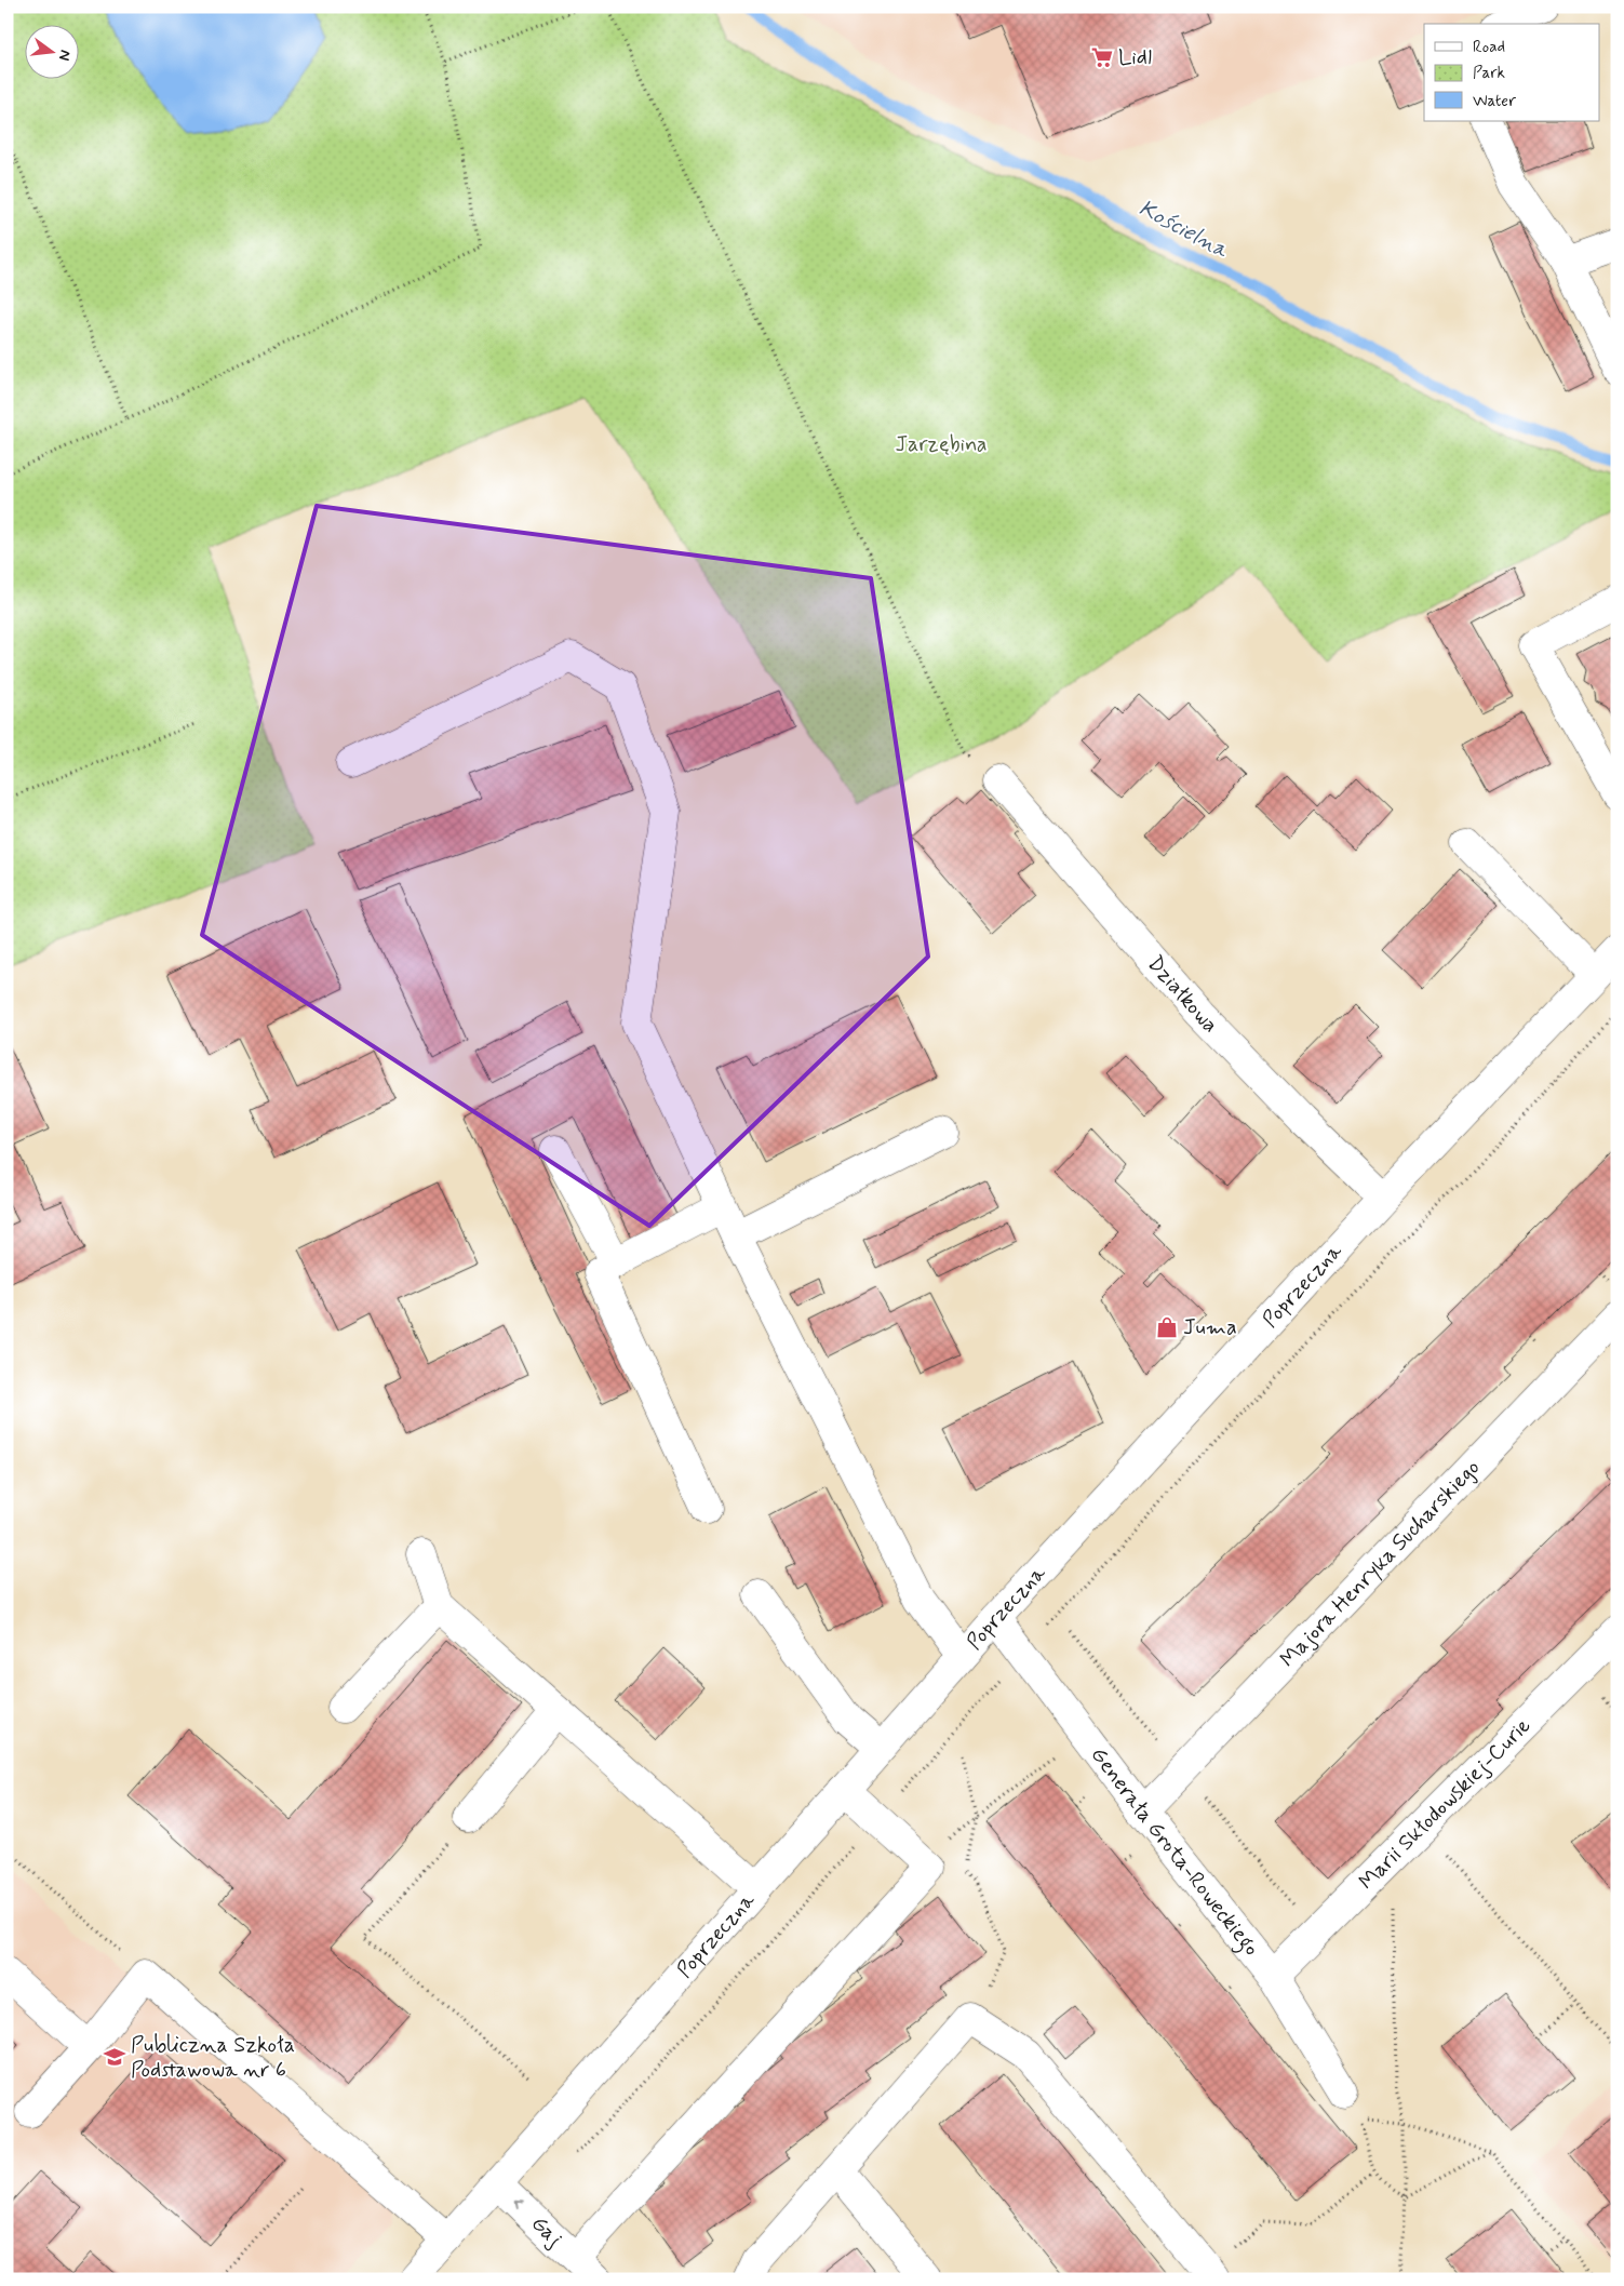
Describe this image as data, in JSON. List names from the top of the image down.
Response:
{
  "streets": {
    "street": [
      "Działkowa",
      "Poprzeczna",
      "Majora Henryka Sucharskiego",
      "Marii Skłodowskiej-Curie",
      "Generała Grota-Roweckiego",
      "Gaj"
    ]
  },
  "crossings": [
    ["Działkowa", "Poprzeczna"],
    ["Poprzeczna", "Generała Grota-Roweckiego"],
    ["Poprzeczna", "Gaj"],
    ["Majora Henryka Sucharskiego", "Generała Grota-Roweckiego"],
    ["Marii Skłodowskiej-Curie", "Generała Grota-Roweckiego"]
  ],
  "one_way": ["Gaj"],
  "water": ["Kościelna"],
  "parks": ["Jarzębina"],
  "places": {
    "supermarket": ["Lidl"],
    "shop": ["Juma"],
    "school or university": ["Publiczna Szkoła Podstawowa nr 6"]
  },
  "legend": ["Road", "Park", "Water"],
  "north": "right"
}
